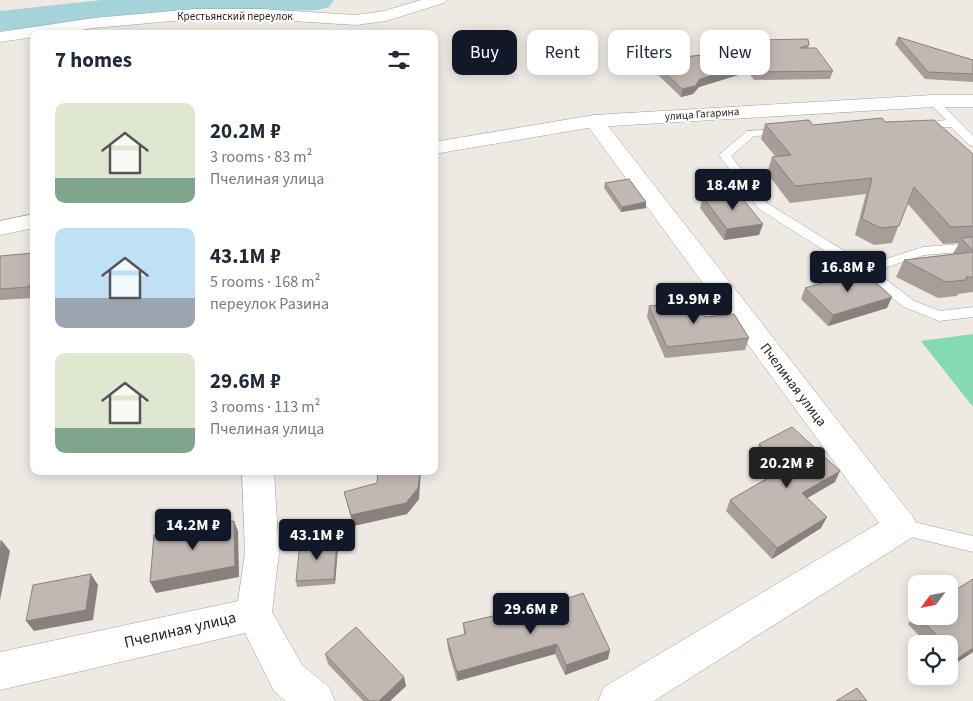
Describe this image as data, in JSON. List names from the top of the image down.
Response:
{
  "streets": {
    "street": ["Крестьянский переулок", "улица Гагарина", "Пчелиная улица"]
  },
  "crossings": [
    ["улица Гагарина", "Пчелиная улица"]
  ],
  "north": "bottom left",
  "page": {
    "chip": [
      "Buy",
      "Rent",
      "Filters",
      "New"
    ],
    "heading": "7 homes",
    "list": [
      {
        "name": "20.2M ₽",
        "note": "3 rooms · 83 m² · Пчелиная улица"
      },
      {
        "name": "43.1M ₽",
        "note": "5 rooms · 168 m² · переулок Разина"
      },
      {
        "name": "29.6M ₽",
        "note": "3 rooms · 113 m² · Пчелиная улица"
      }
    ],
    "price": [
      "18.4M ₽",
      "16.8M ₽",
      "19.9M ₽",
      "20.2M ₽",
      "14.2M ₽",
      "43.1M ₽",
      "29.6M ₽"
    ]
  }
}
